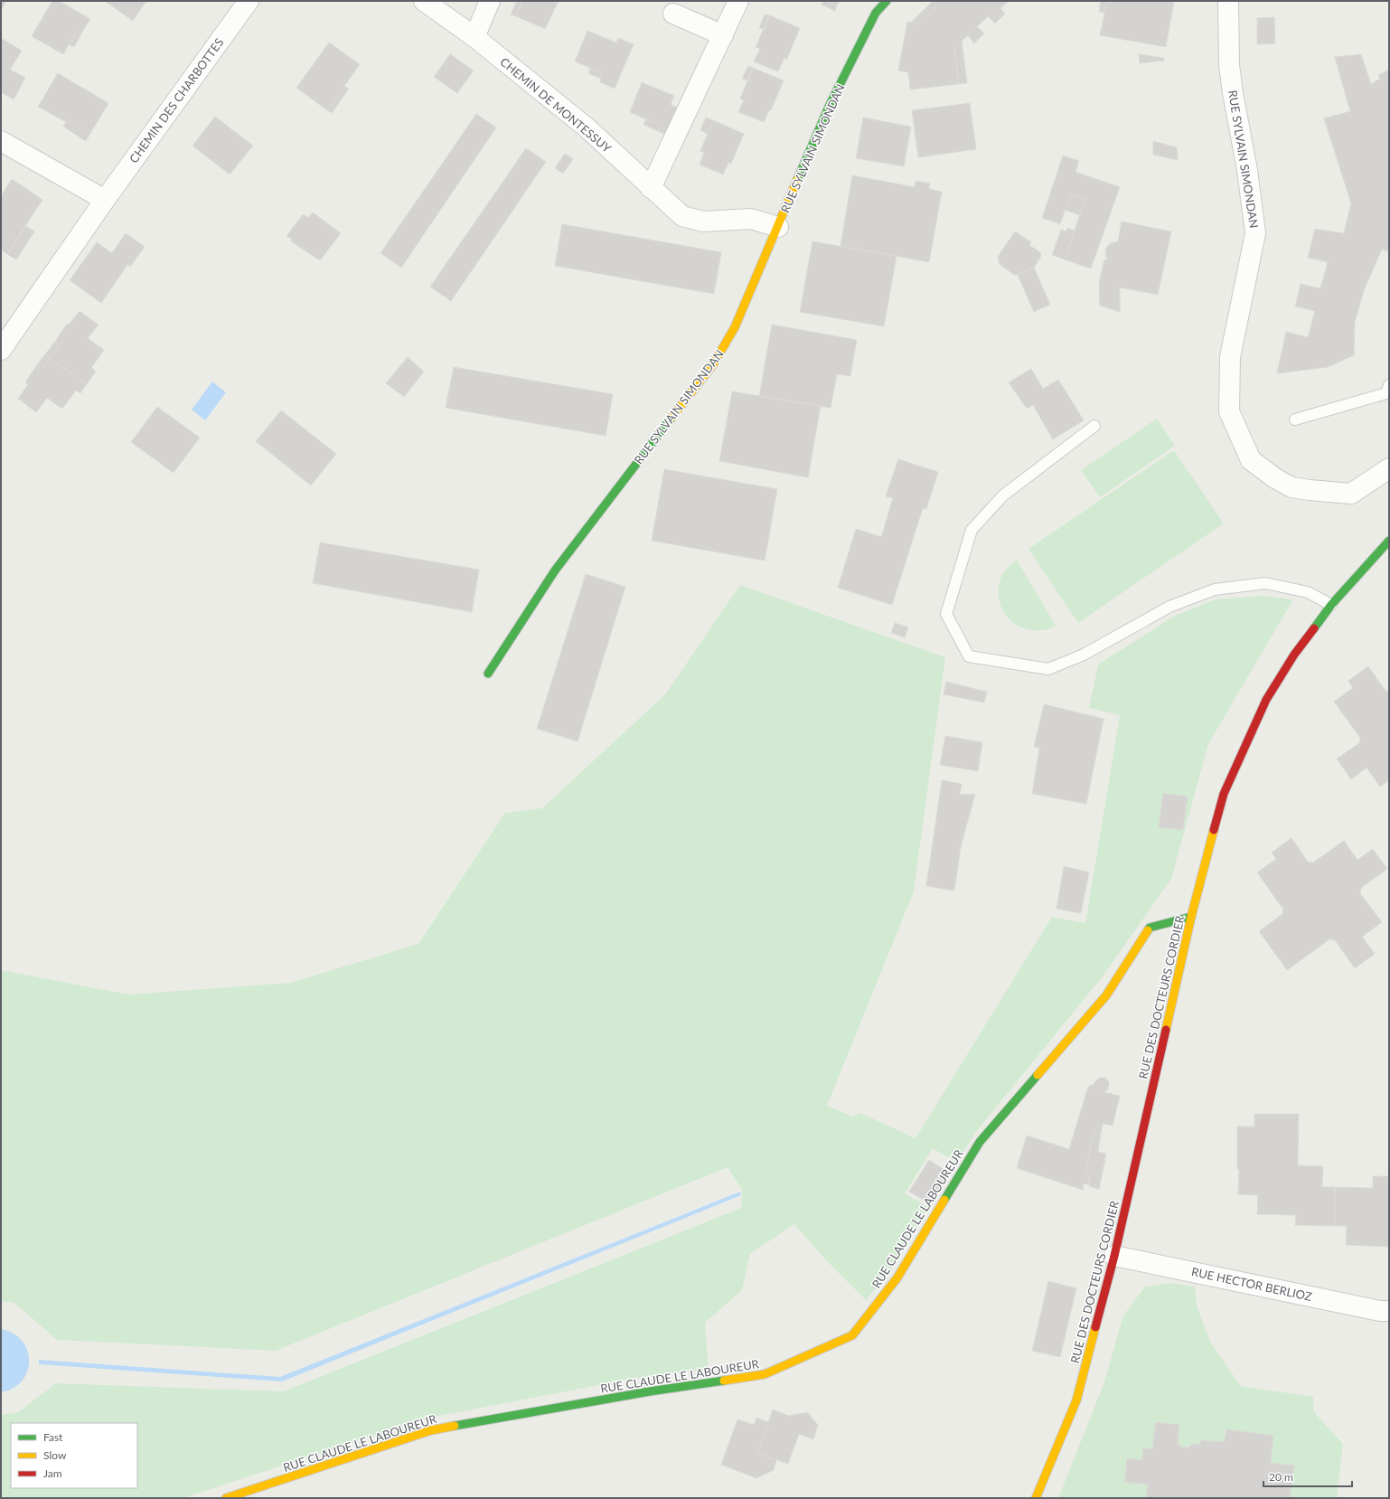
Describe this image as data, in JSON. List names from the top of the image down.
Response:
{
  "streets": {
    "street": [
      "CHEMIN DES CHARBOTTES",
      "CHEMIN DE MONTESSUY",
      "RUE SYLVAIN SIMONDAN",
      "RUE DES DOCTEURS CORDIER",
      "RUE CLAUDE LE LABOUREUR",
      "RUE HECTOR BERLIOZ"
    ]
  },
  "crossings": [
    ["CHEMIN DE MONTESSUY", "RUE SYLVAIN SIMONDAN"],
    ["RUE DES DOCTEURS CORDIER", "RUE CLAUDE LE LABOUREUR"],
    ["RUE DES DOCTEURS CORDIER", "RUE HECTOR BERLIOZ"]
  ],
  "legend": ["Fast", "Slow", "Jam"],
  "scale_bar": "20 m"
}
